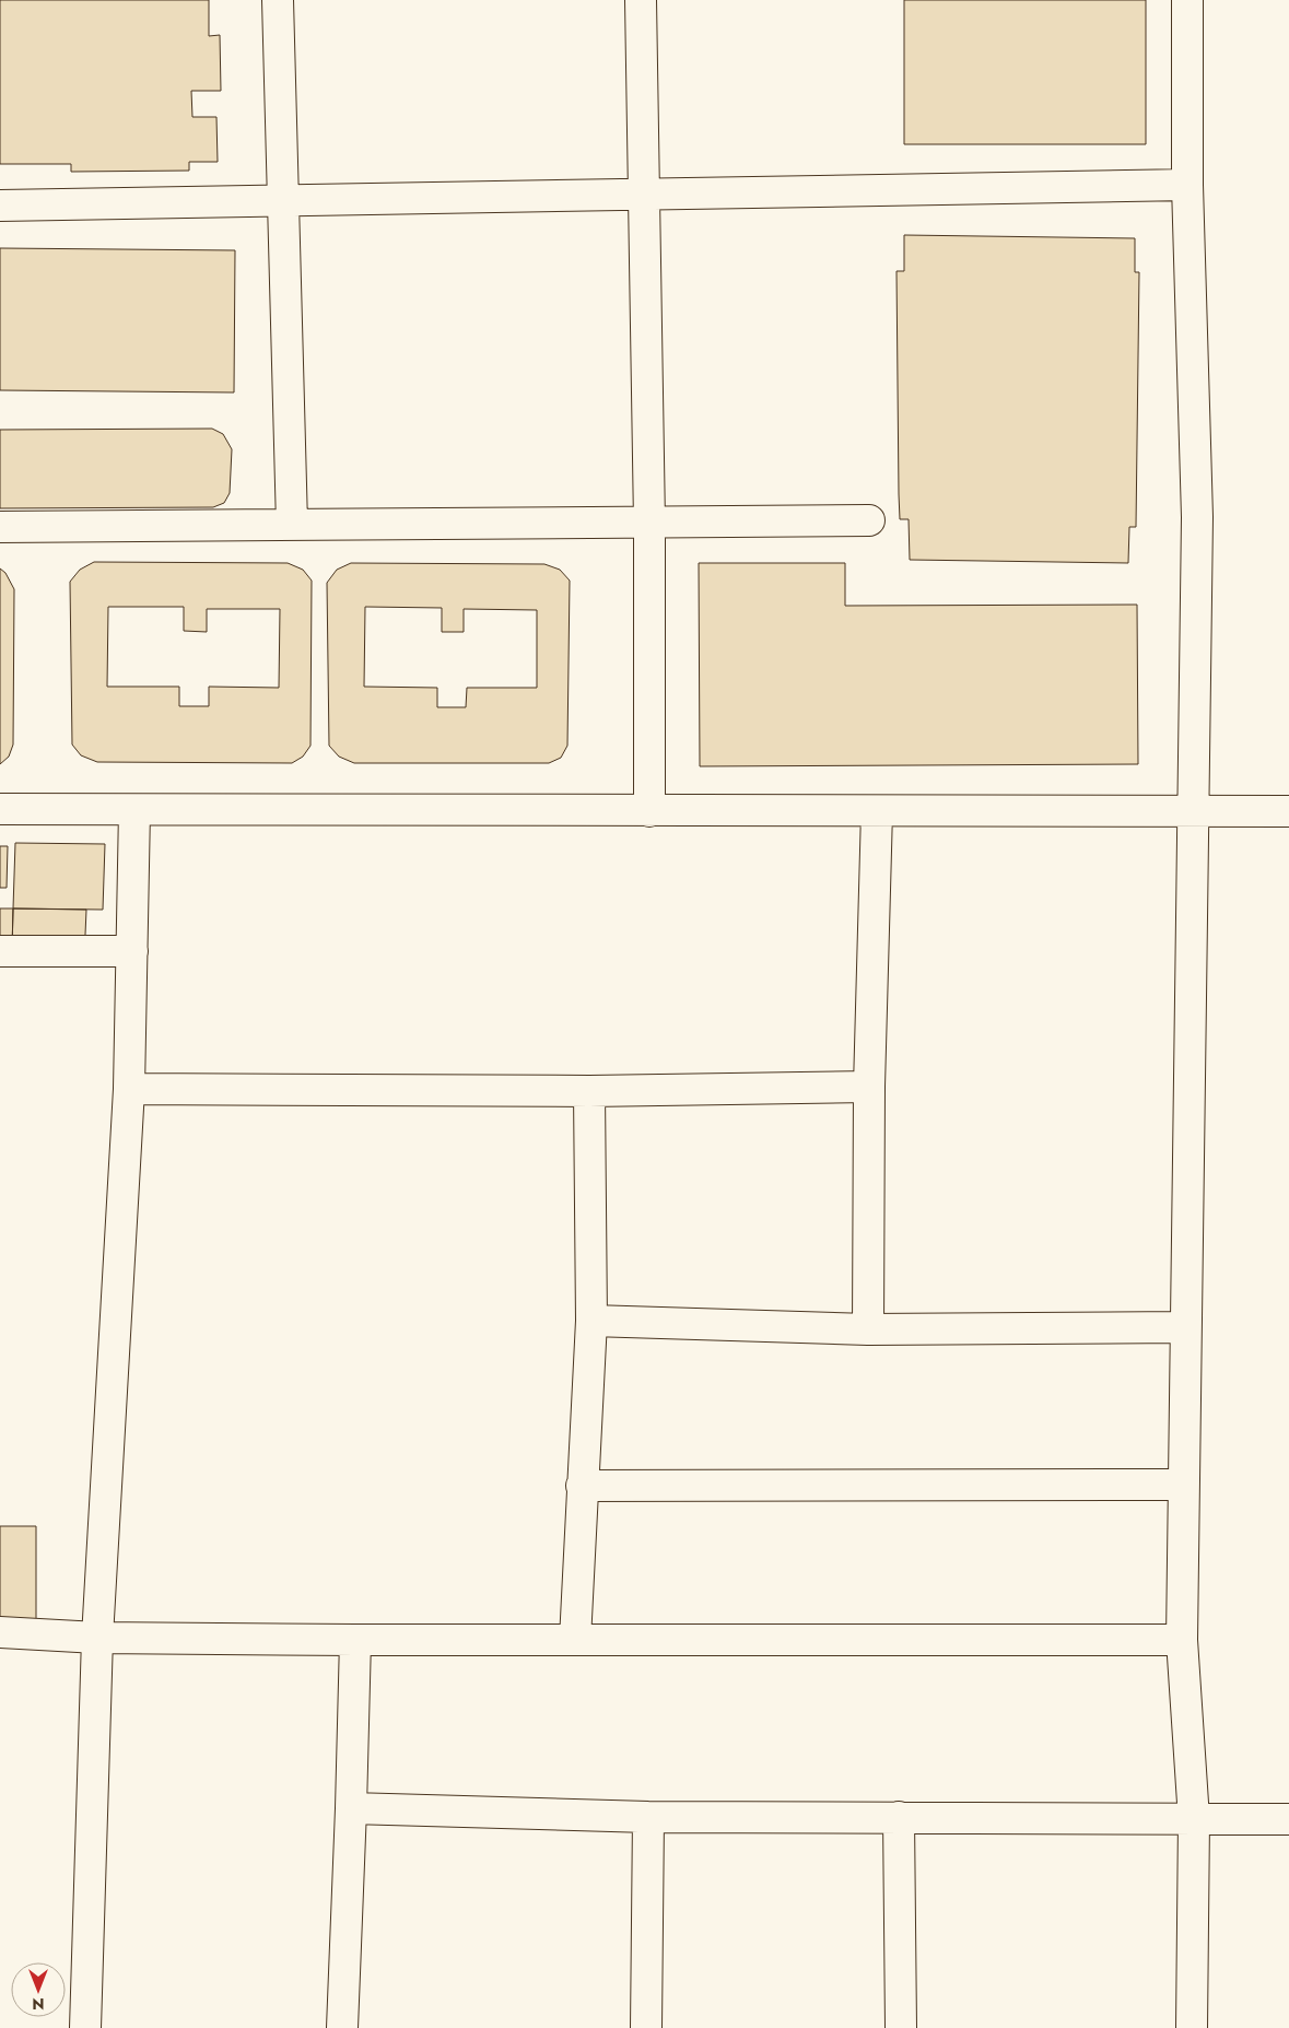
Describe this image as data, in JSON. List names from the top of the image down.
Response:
{
  "north": "bottom"
}
